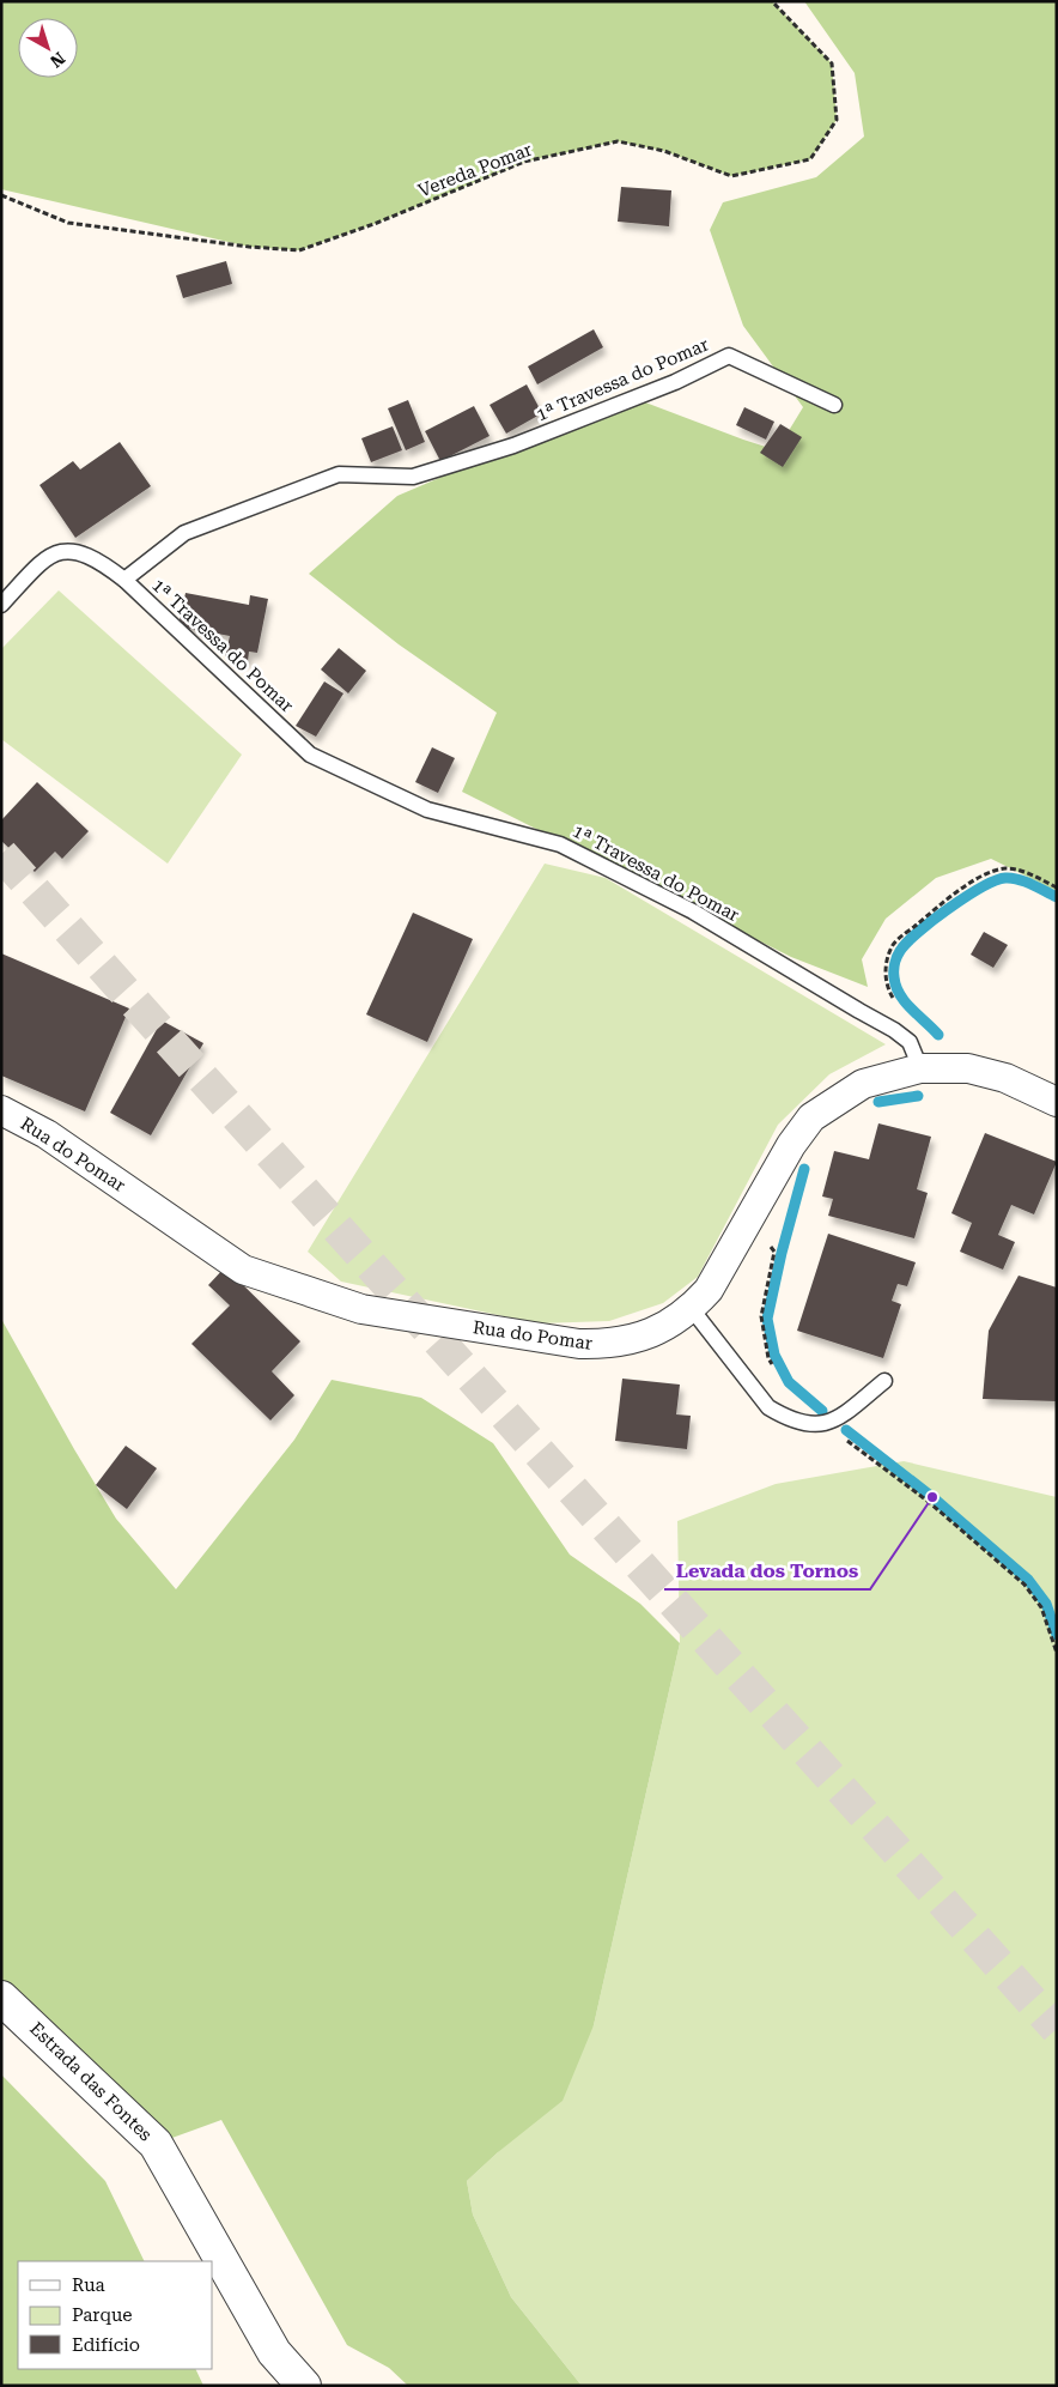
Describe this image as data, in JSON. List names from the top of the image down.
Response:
{
  "streets": {
    "street": ["Rua do Pomar", "Estrada das Fontes"],
    "lane": ["1ª Travessa do Pomar"],
    "path": ["Vereda Pomar"]
  },
  "places": ["Levada dos Tornos"],
  "legend": ["Rua", "Parque", "Edifício"],
  "north": "bottom right"
}
